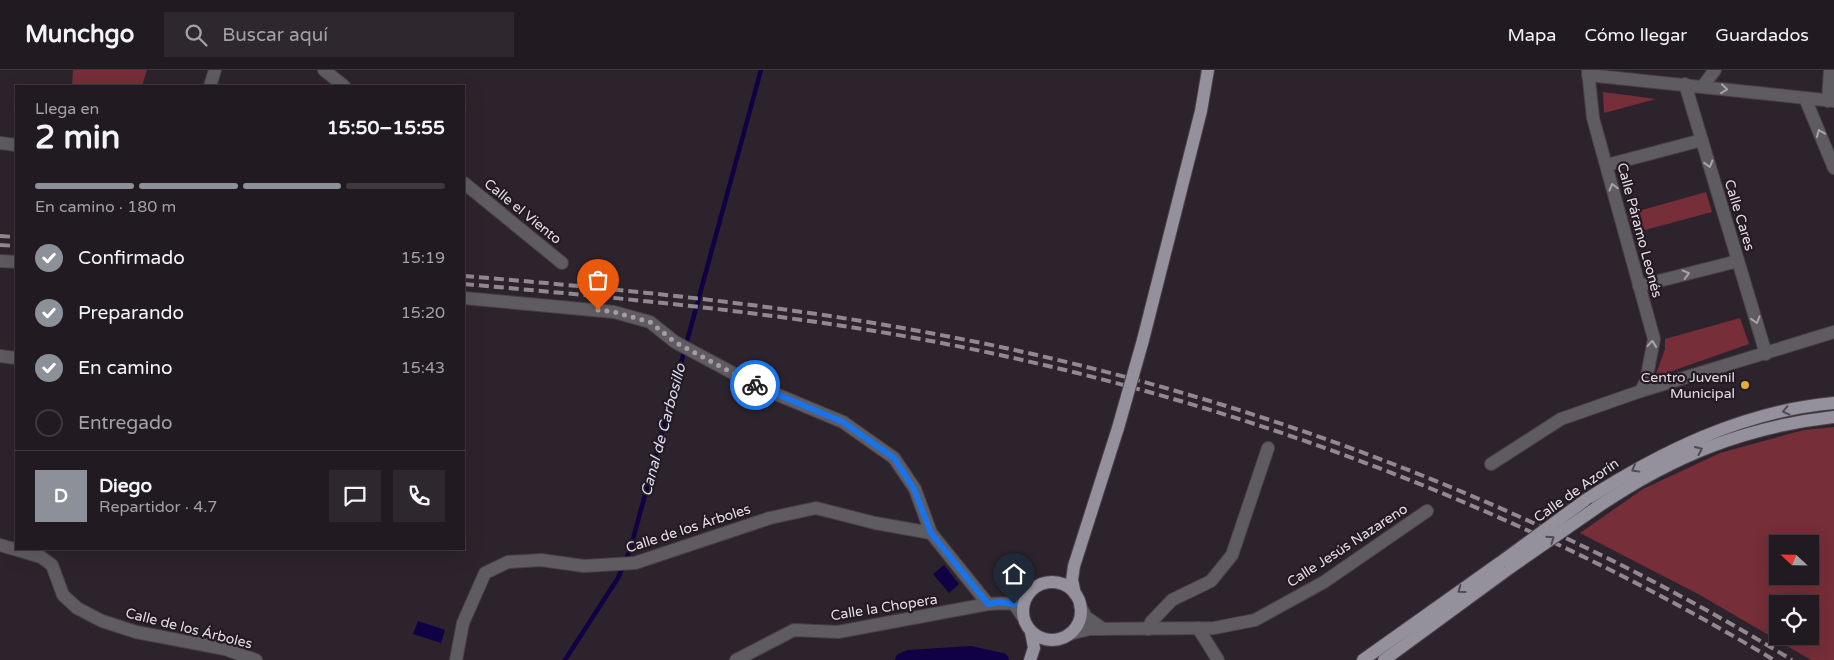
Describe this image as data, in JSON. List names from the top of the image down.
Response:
{
  "streets": {
    "main road": ["Calle de Azorín"],
    "street": [
      "Calle el Viento",
      "Calle Cares",
      "Calle Páramo Leonés",
      "Calle de los Árboles",
      "Calle Jesús Nazareno",
      "Calle la Chopera"
    ]
  },
  "crossings": [
    ["Calle Jesús Nazareno", "Calle la Chopera"]
  ],
  "one_way": ["Calle Cares", "Calle Páramo Leonés"],
  "water": ["Canal de Carbosillo"],
  "places": ["Centro Juvenil Municipal"],
  "north": "left",
  "page": {
    "header": "Munchgo",
    "search": "Buscar aquí",
    "nav": ["Mapa", "Cómo llegar", "Guardados"],
    "heading": ["2 min", "Llega en", "15:50–15:55"],
    "panel": ["Diego", "Repartidor · 4.7"],
    "bar": "En camino · 180 m",
    "list": [
      ["Confirmado", "15:19"],
      ["Preparando", "15:20"],
      ["En camino", "15:43"],
      "Entregado"
    ],
    "round": "D"
  }
}
